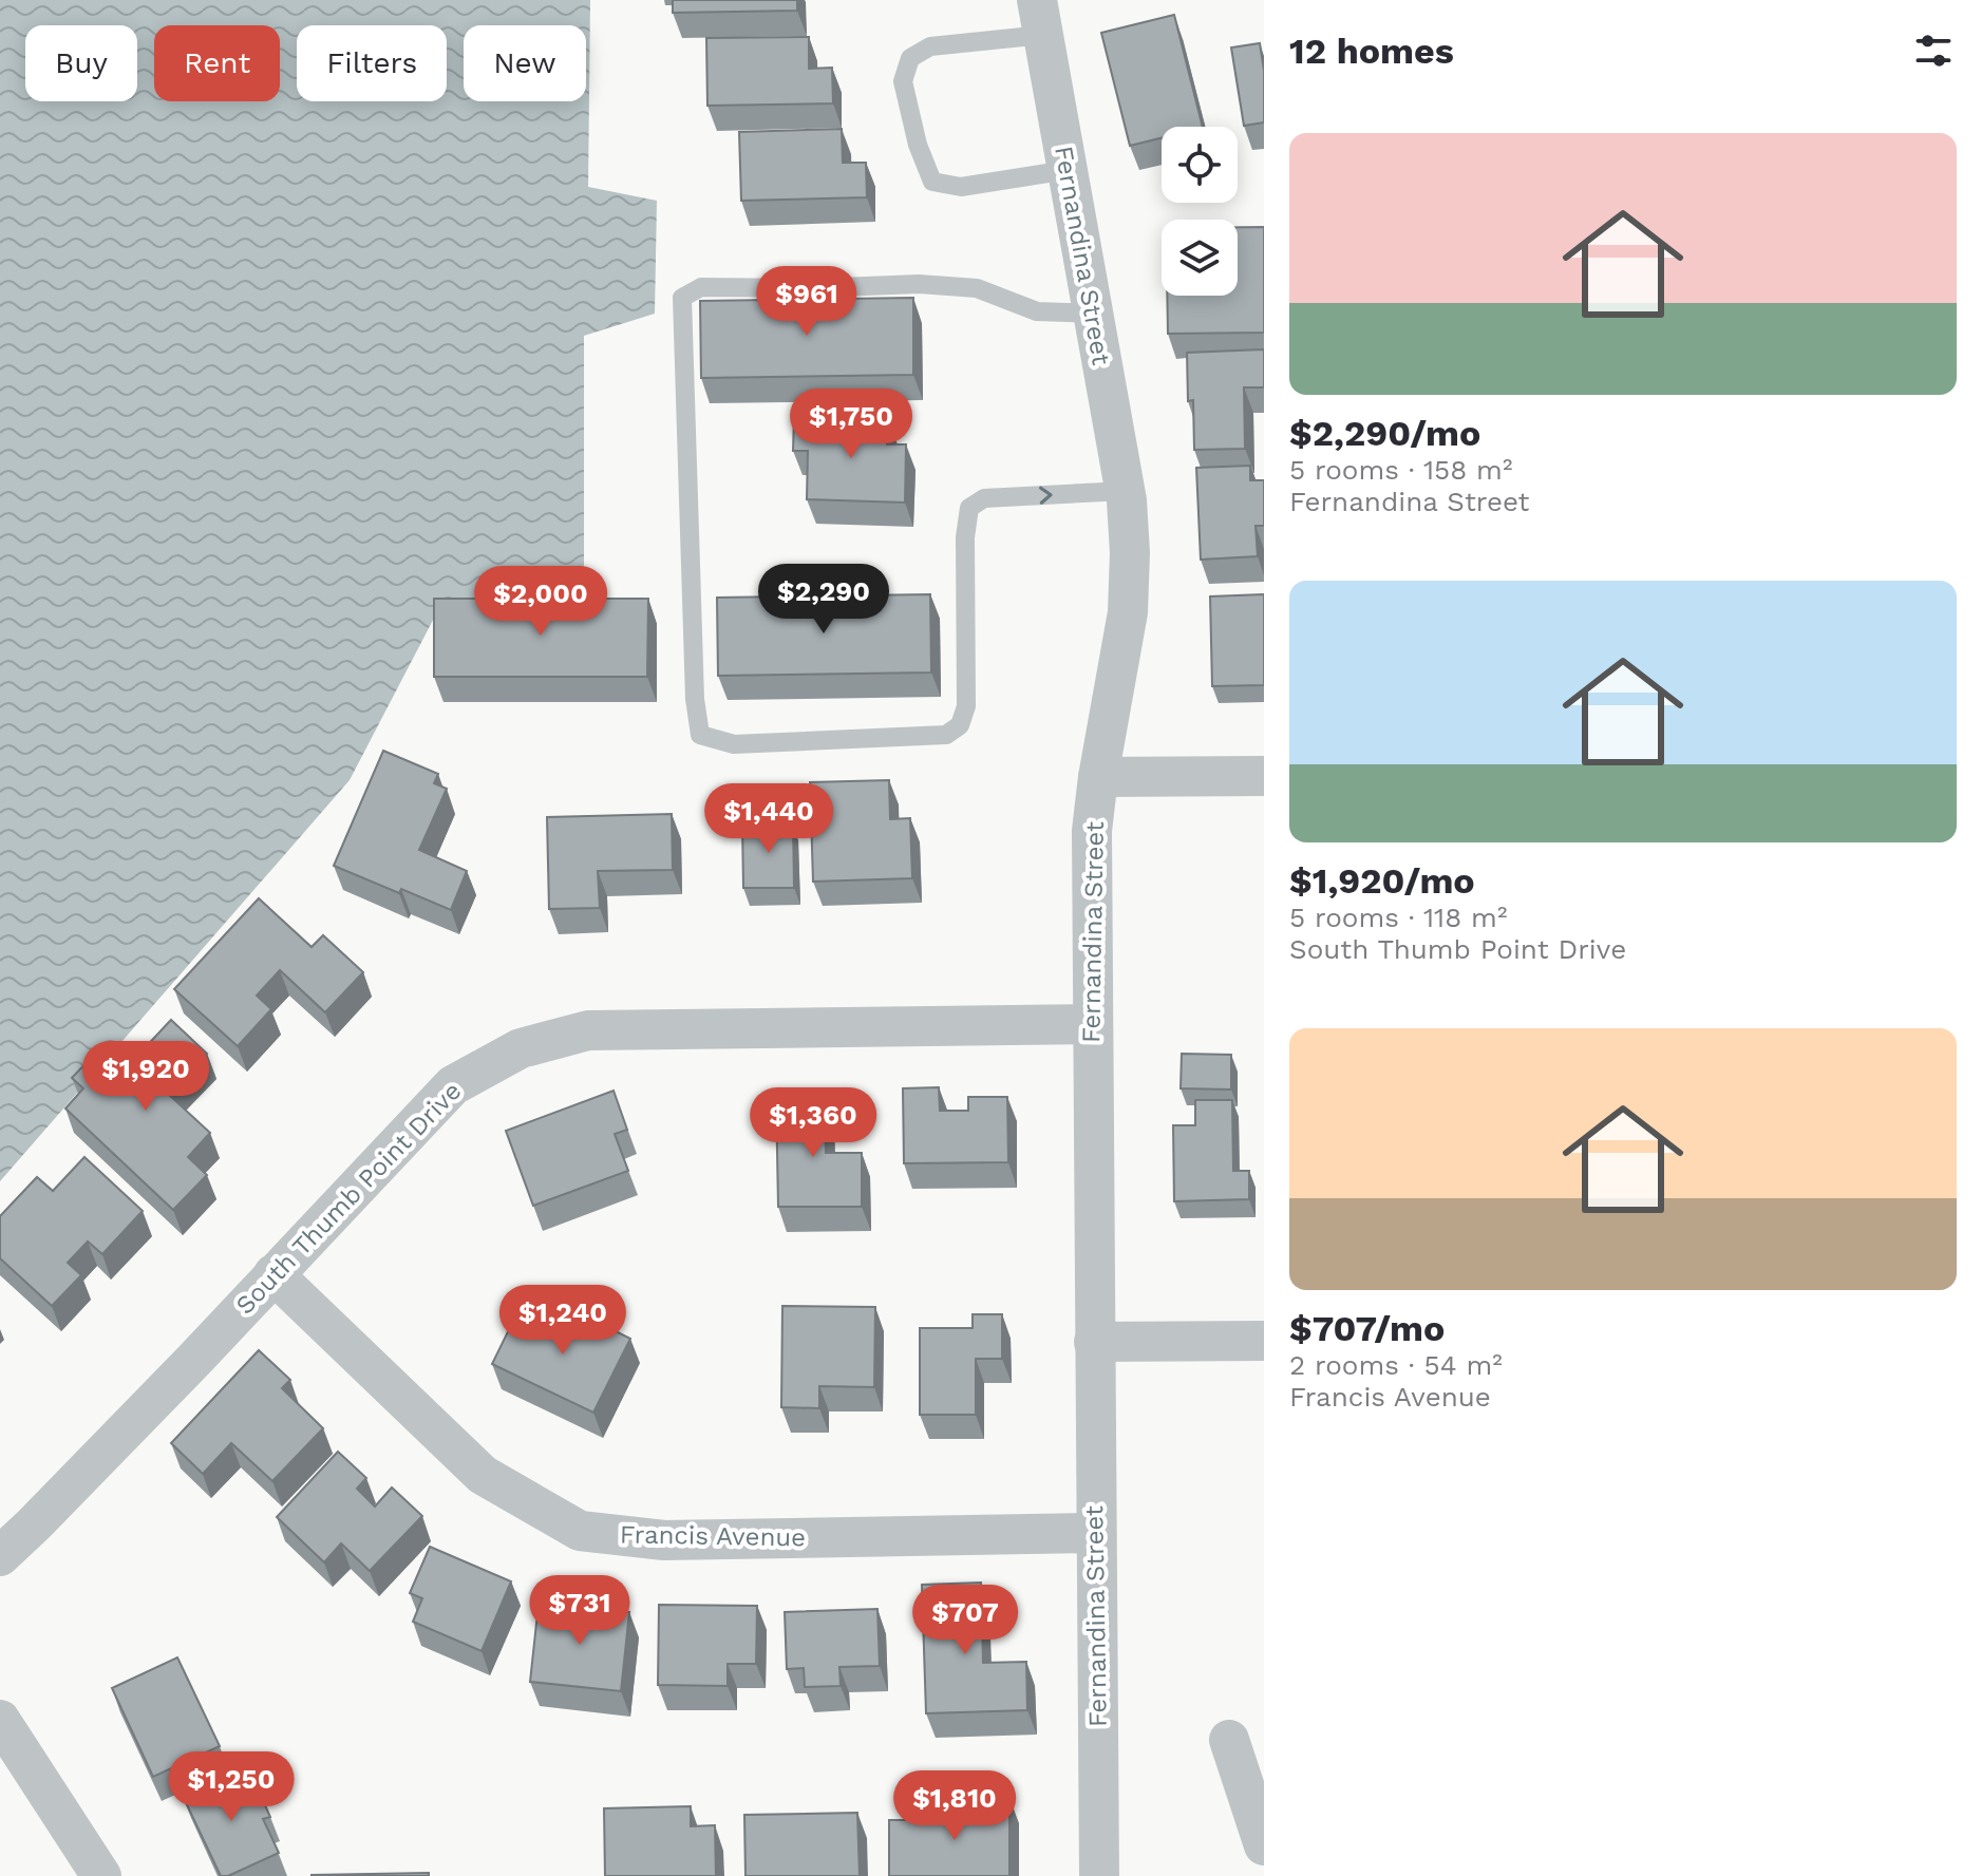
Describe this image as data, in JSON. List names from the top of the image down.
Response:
{
  "streets": {
    "street": ["Fernandina Street", "South Thumb Point Drive", "Francis Avenue"]
  },
  "crossings": [
    ["Fernandina Street", "South Thumb Point Drive"],
    ["Fernandina Street", "Francis Avenue"],
    ["South Thumb Point Drive", "Francis Avenue"]
  ],
  "page": {
    "heading": "12 homes",
    "chip": [
      "Buy",
      "Rent",
      "Filters",
      "New"
    ],
    "list": [
      {
        "name": "$2,290/mo",
        "note": "5 rooms · 158 m² · Fernandina Street"
      },
      {
        "name": "$1,920/mo",
        "note": "5 rooms · 118 m² · South Thumb Point Drive"
      },
      {
        "name": "$707/mo",
        "note": "2 rooms · 54 m² · Francis Avenue"
      }
    ],
    "price": [
      "$961",
      "$1,750",
      "$2,290",
      "$2,000",
      "$1,440",
      "$1,920",
      "$1,360",
      "$1,240",
      "$731",
      "$707",
      "$1,250",
      "$1,810"
    ]
  }
}
